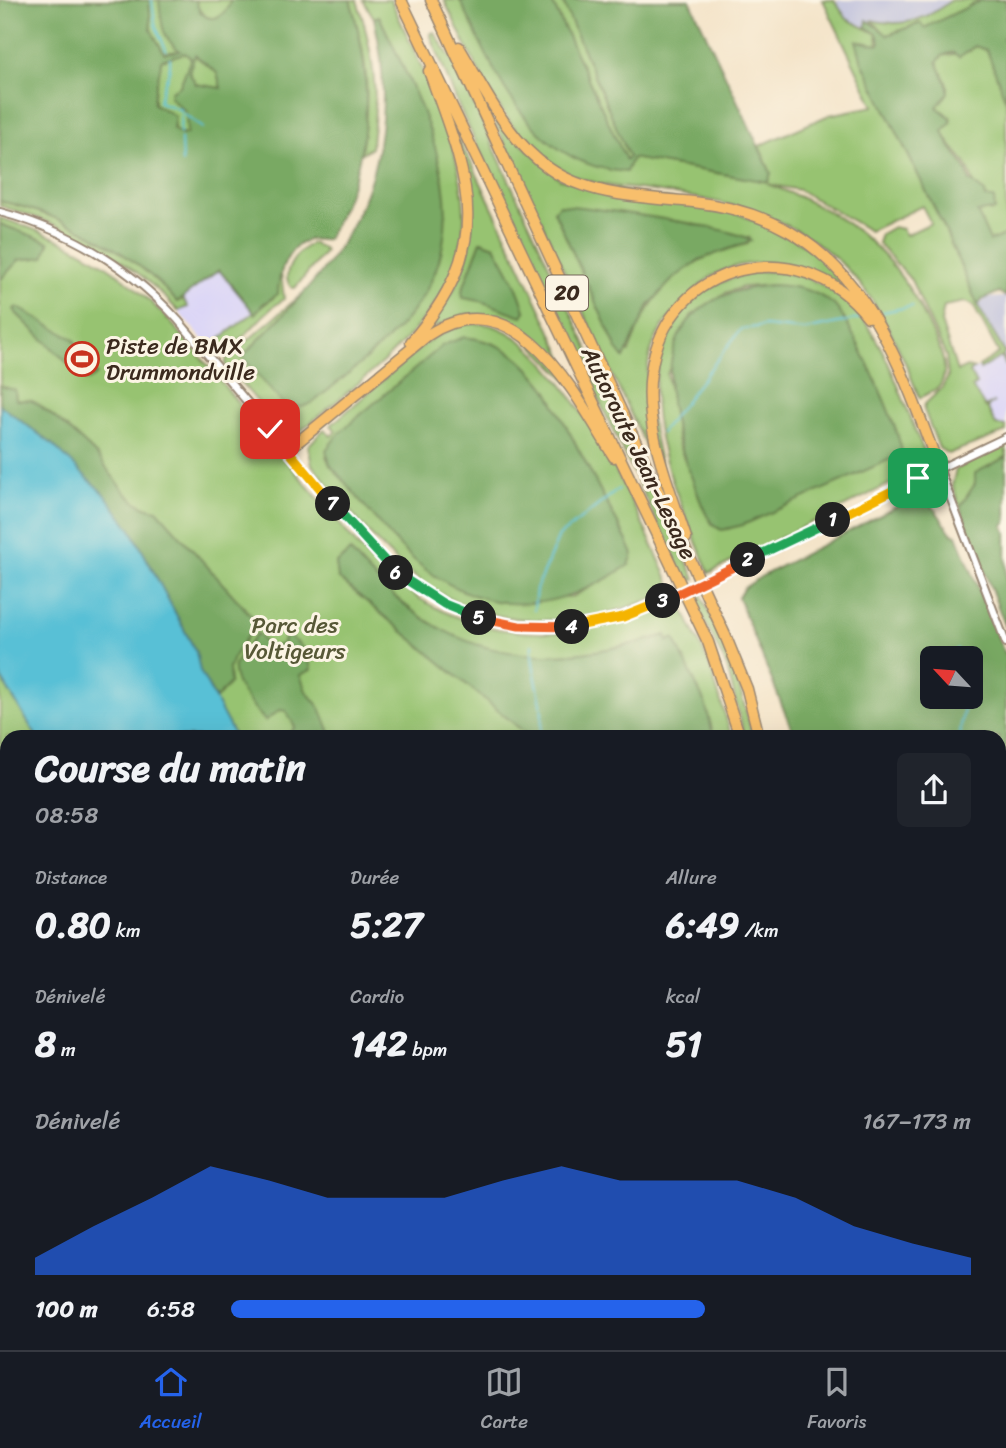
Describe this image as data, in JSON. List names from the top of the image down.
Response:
{
  "streets": {
    "highway": ["20", "Autoroute Jean-Lesage"]
  },
  "parks": ["Parc des Voltigeurs"],
  "places": {
    "sports": ["Piste de BMX Drummondville"]
  },
  "north": "top left",
  "page": {
    "pins": [
      "7",
      "1",
      "2",
      "6",
      "3",
      "5",
      "4"
    ],
    "heading": ["Course du matin", "08:58"],
    "stats": [
      ["Distance", "0.80 km"],
      ["Durée", "5:27"],
      ["Allure", "6:49 /km"],
      ["Dénivelé", "8 m"],
      ["Cardio", "142 bpm"],
      ["kcal", "51"]
    ],
    "chart": ["Dénivelé", "167–173 m"],
    "list": [
      {
        "name": "100 m",
        "note": "6:58"
      }
    ],
    "tabs": ["Accueil", "Carte", "Favoris"]
  }
}
